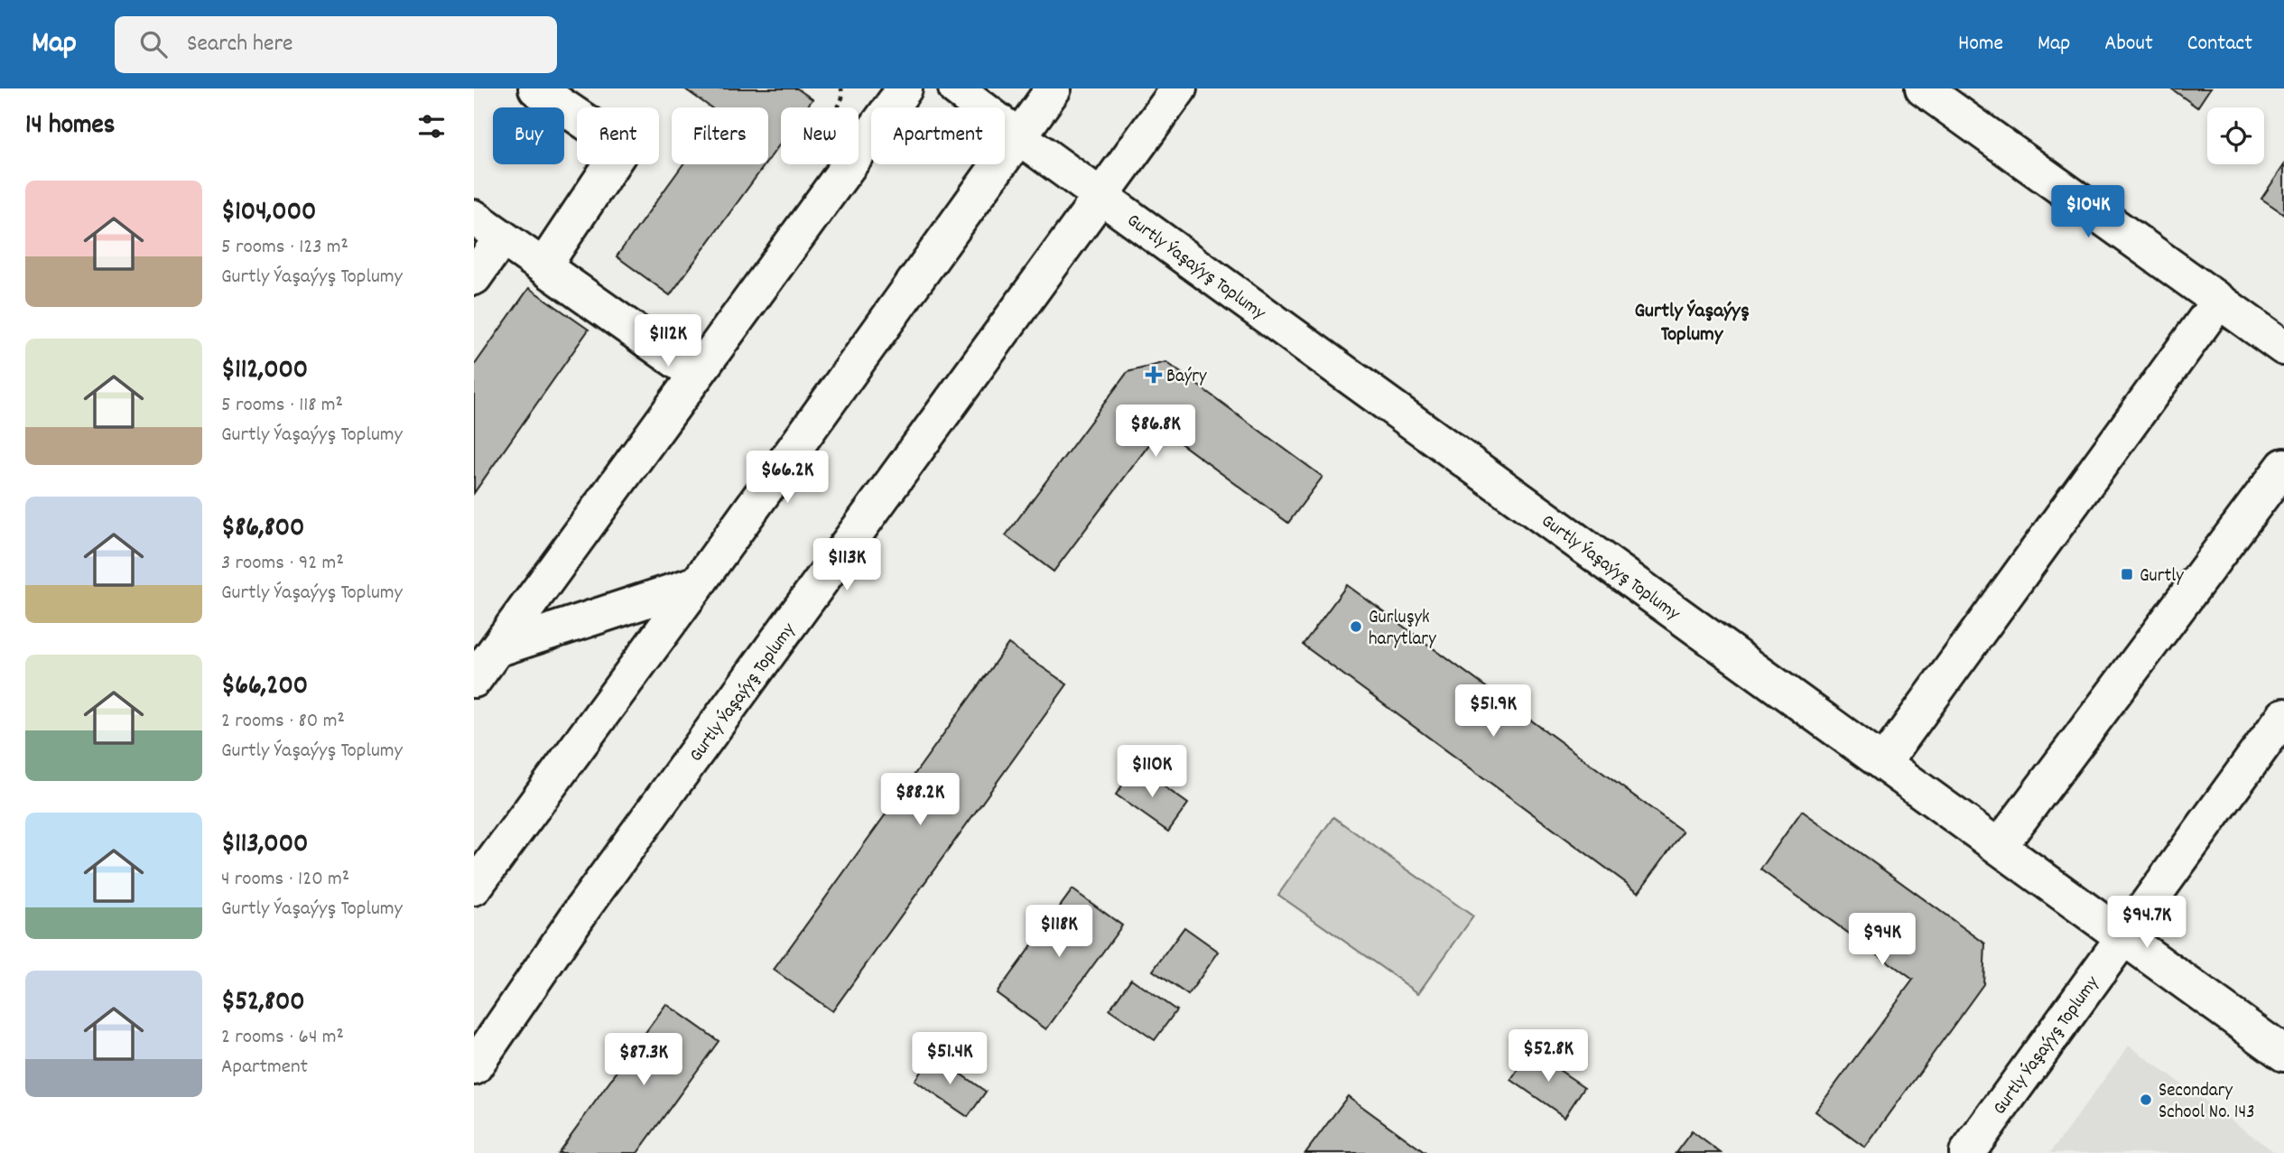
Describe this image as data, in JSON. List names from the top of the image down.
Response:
{
  "streets": {
    "street": ["Gurtly Ýaşaýyş Toplumy"]
  },
  "districts": ["Gurtly Ýaşaýyş Toplumy"],
  "places": {
    "health": ["Baýry"],
    "transit": ["Gurtly"],
    "other": ["Gurluşyk harytlary", "Secondary School No. 143"]
  },
  "page": {
    "header": "Map",
    "search": "Search here",
    "nav": [
      "Home",
      "Map",
      "About",
      "Contact"
    ],
    "heading": "14 homes",
    "chip": [
      "Buy",
      "Rent",
      "Filters",
      "New",
      "Apartment"
    ],
    "list": [
      {
        "name": "$104,000",
        "note": "5 rooms · 123 m² · Gurtly Ýaşaýyş Toplumy"
      },
      {
        "name": "$112,000",
        "note": "5 rooms · 118 m² · Gurtly Ýaşaýyş Toplumy"
      },
      {
        "name": "$86,800",
        "note": "3 rooms · 92 m² · Gurtly Ýaşaýyş Toplumy"
      },
      {
        "name": "$66,200",
        "note": "2 rooms · 80 m² · Gurtly Ýaşaýyş Toplumy"
      },
      {
        "name": "$113,000",
        "note": "4 rooms · 120 m² · Gurtly Ýaşaýyş Toplumy"
      },
      {
        "name": "$52,800",
        "note": "2 rooms · 64 m² · Apartment"
      }
    ],
    "price": [
      "$104K",
      "$112K",
      "$86.8K",
      "$66.2K",
      "$113K",
      "$51.9K",
      "$110K",
      "$88.2K",
      "$94.7K",
      "$118K",
      "$94K",
      "$52.8K",
      "$51.4K",
      "$87.3K"
    ]
  }
}
